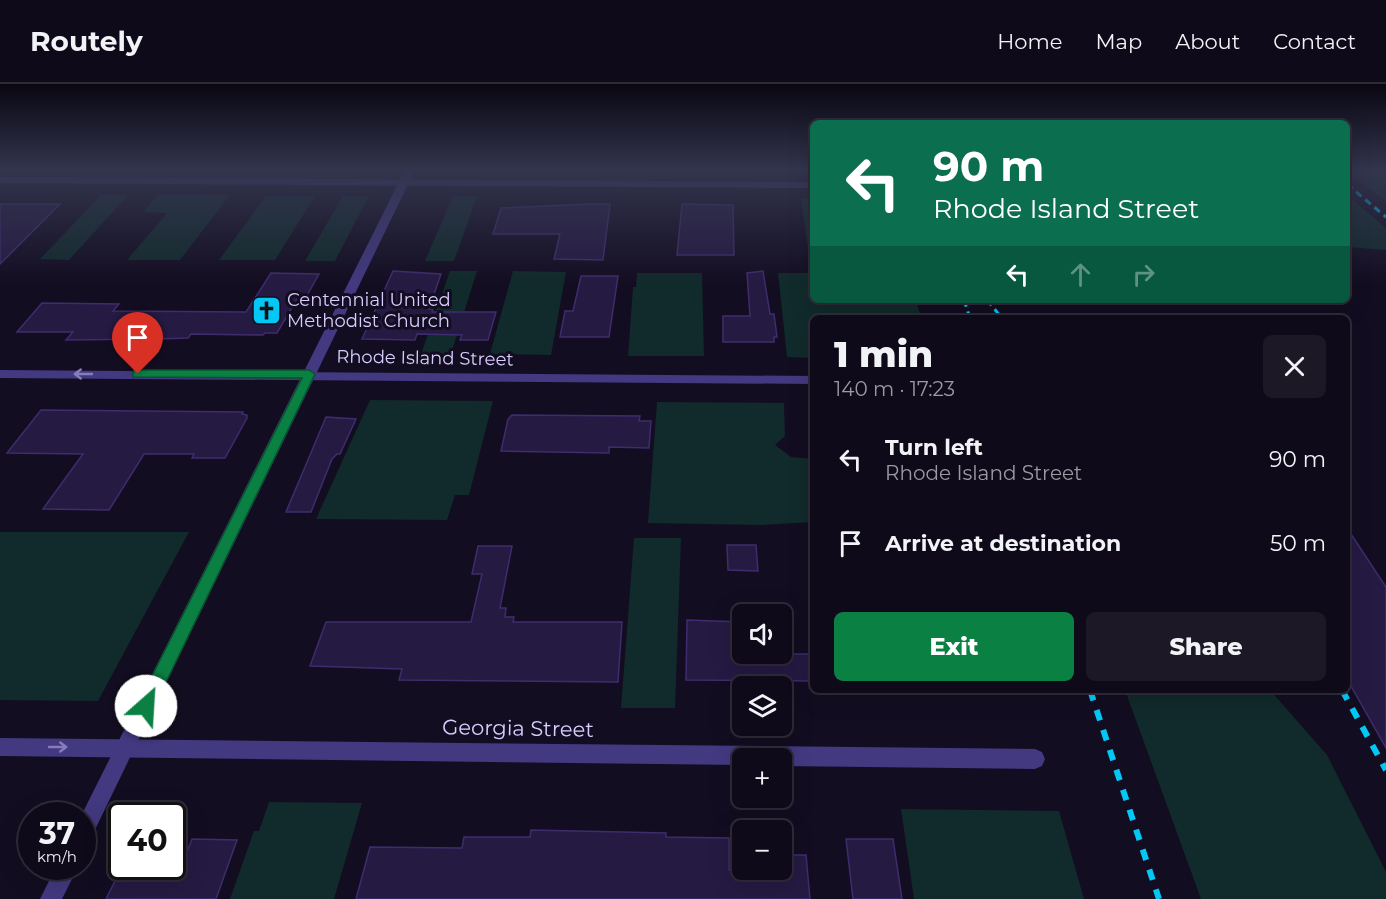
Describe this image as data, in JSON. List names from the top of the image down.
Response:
{
  "streets": {
    "street": ["Rhode Island Street", "Georgia Street"]
  },
  "one_way": ["Rhode Island Street"],
  "places": {
    "church": ["Centennial United Methodist Church"]
  },
  "page": {
    "header": "Routely",
    "nav": [
      "Home",
      "Map",
      "About",
      "Contact"
    ],
    "turn": ["90 m", "Rhode Island Street"],
    "heading": ["1 min", "140 m · 17:23"],
    "list": [
      {
        "name": "Turn left",
        "note": "Rhode Island Street",
        "value": "90 m"
      },
      {
        "name": "Arrive at destination",
        "value": "50 m"
      }
    ],
    "buttons": ["Exit", "Share"],
    "map_buttons": ["+", "−"],
    "speed": "37 km/h",
    "limit": "40"
  }
}
